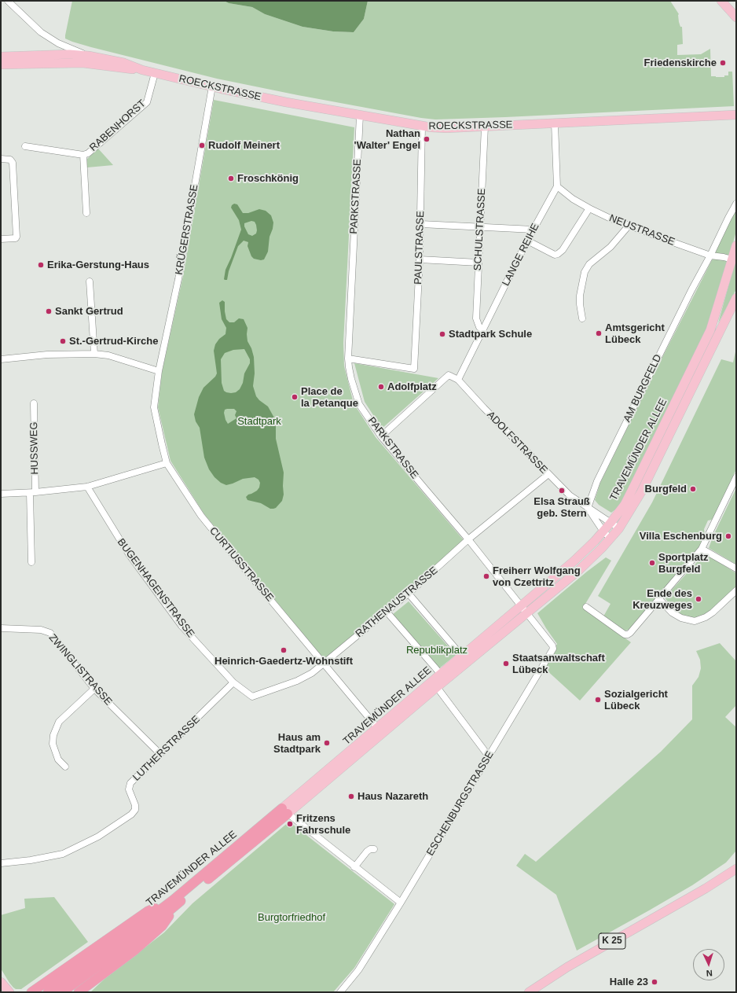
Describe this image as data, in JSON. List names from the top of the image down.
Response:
{
  "streets": {
    "highway": ["TRAVEMÜNDER ALLEE"],
    "main road": ["ROECKSTRASSE", "K 25"],
    "street": [
      "RABENHORST",
      "PARKSTRASSE",
      "KRÜGERSTRASSE",
      "SCHULSTRASSE",
      "NEUSTRASSE",
      "PAULSTRASSE",
      "LANGE REIHE",
      "AM BURGFELD",
      "ADOLFSTRASSE",
      "HUSSWEG",
      "CURTIUSSTRASSE",
      "BUGENHAGENSTRASSE",
      "RATHENAUSTRASSE",
      "ZWINGLISTRASSE",
      "LUTHERSTRASSE",
      "ESCHENBURGSTRASSE"
    ]
  },
  "crossings": [
    ["ROECKSTRASSE", "RABENHORST"],
    ["ROECKSTRASSE", "PARKSTRASSE"],
    ["ROECKSTRASSE", "KRÜGERSTRASSE"],
    ["ROECKSTRASSE", "SCHULSTRASSE"],
    ["ROECKSTRASSE", "PAULSTRASSE"],
    ["PARKSTRASSE", "PAULSTRASSE"],
    ["PARKSTRASSE", "ADOLFSTRASSE"],
    ["PARKSTRASSE", "TRAVEMÜNDER ALLEE"],
    ["PARKSTRASSE", "RATHENAUSTRASSE"],
    ["PARKSTRASSE", "ESCHENBURGSTRASSE"],
    ["KRÜGERSTRASSE", "CURTIUSSTRASSE"],
    ["SCHULSTRASSE", "LANGE REIHE"],
    ["NEUSTRASSE", "LANGE REIHE"],
    ["NEUSTRASSE", "AM BURGFELD"],
    ["NEUSTRASSE", "TRAVEMÜNDER ALLEE"],
    ["LANGE REIHE", "ADOLFSTRASSE"],
    ["AM BURGFELD", "ADOLFSTRASSE"],
    ["ADOLFSTRASSE", "TRAVEMÜNDER ALLEE"],
    ["ADOLFSTRASSE", "RATHENAUSTRASSE"],
    ["TRAVEMÜNDER ALLEE", "CURTIUSSTRASSE"],
    ["TRAVEMÜNDER ALLEE", "ESCHENBURGSTRASSE"],
    ["CURTIUSSTRASSE", "RATHENAUSTRASSE"],
    ["BUGENHAGENSTRASSE", "RATHENAUSTRASSE"],
    ["BUGENHAGENSTRASSE", "LUTHERSTRASSE"],
    ["RATHENAUSTRASSE", "LUTHERSTRASSE"],
    ["ZWINGLISTRASSE", "LUTHERSTRASSE"]
  ],
  "parks": ["Stadtpark", "Republikplatz", "Burgtorfriedhof"],
  "places": [
    "Friedenskirche",
    "Nathan 'Walter' Engel",
    "Rudolf Meinert",
    "Froschkönig",
    "Erika-Gerstung-Haus",
    "Sankt Gertrud",
    "Amtsgericht Lübeck",
    "Stadtpark Schule",
    "St.-Gertrud-Kirche",
    "Adolfplatz",
    "Place de la Petanque",
    "Burgfeld",
    "Elsa Strauß geb. Stern",
    "Villa Eschenburg",
    "Sportplatz Burgfeld",
    "Freiherr Wolfgang von Czettritz",
    "Ende des Kreuzweges",
    "Heinrich-Gaedertz-Wohnstift",
    "Staatsanwaltschaft Lübeck",
    "Sozialgericht Lübeck",
    "Haus am Stadtpark",
    "Haus Nazareth",
    "Fritzens Fahrschule",
    "Halle 23"
  ],
  "north": "bottom"
}
